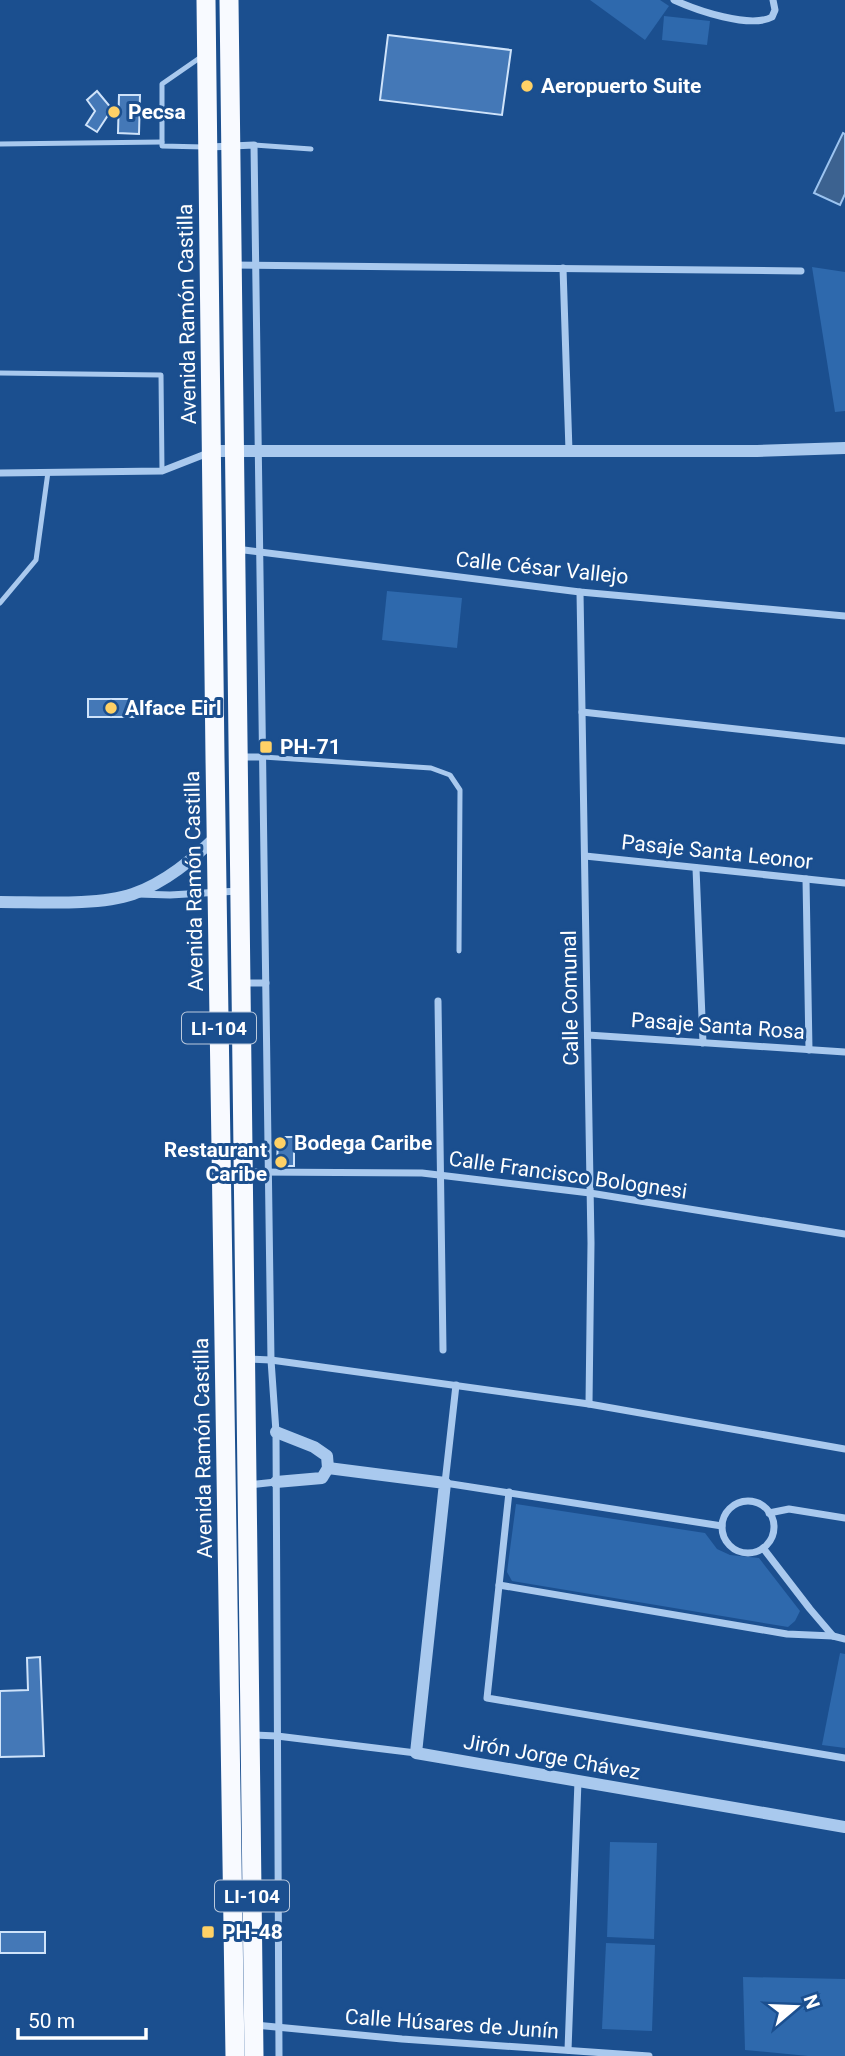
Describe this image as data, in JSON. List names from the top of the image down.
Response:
{
  "streets": {
    "highway": ["Avenida Ramón Castilla", "LI-104"],
    "street": [
      "Calle César Vallejo",
      "Pasaje Santa Leonor",
      "Calle Comunal",
      "Pasaje Santa Rosa",
      "Calle Francisco Bolognesi",
      "Jirón Jorge Chávez",
      "Calle Húsares de Junín"
    ]
  },
  "crossings": [
    ["Avenida Ramón Castilla", "Calle César Vallejo"],
    ["Avenida Ramón Castilla", "Calle Francisco Bolognesi"],
    ["Avenida Ramón Castilla", "Jirón Jorge Chávez"],
    ["Avenida Ramón Castilla", "Calle Húsares de Junín"],
    ["Calle César Vallejo", "Calle Comunal"],
    ["Pasaje Santa Leonor", "Calle Comunal"],
    ["Calle Comunal", "Pasaje Santa Rosa"],
    ["Calle Comunal", "Calle Francisco Bolognesi"]
  ],
  "places": {
    "other": [
      "Aeropuerto Suite",
      "Pecsa",
      "Alface Eirl",
      "Bodega Caribe",
      "Restaurant Caribe"
    ],
    "transit": ["PH-71", "PH-48"]
  },
  "scale_bar": "50 m",
  "north": "right"
}
